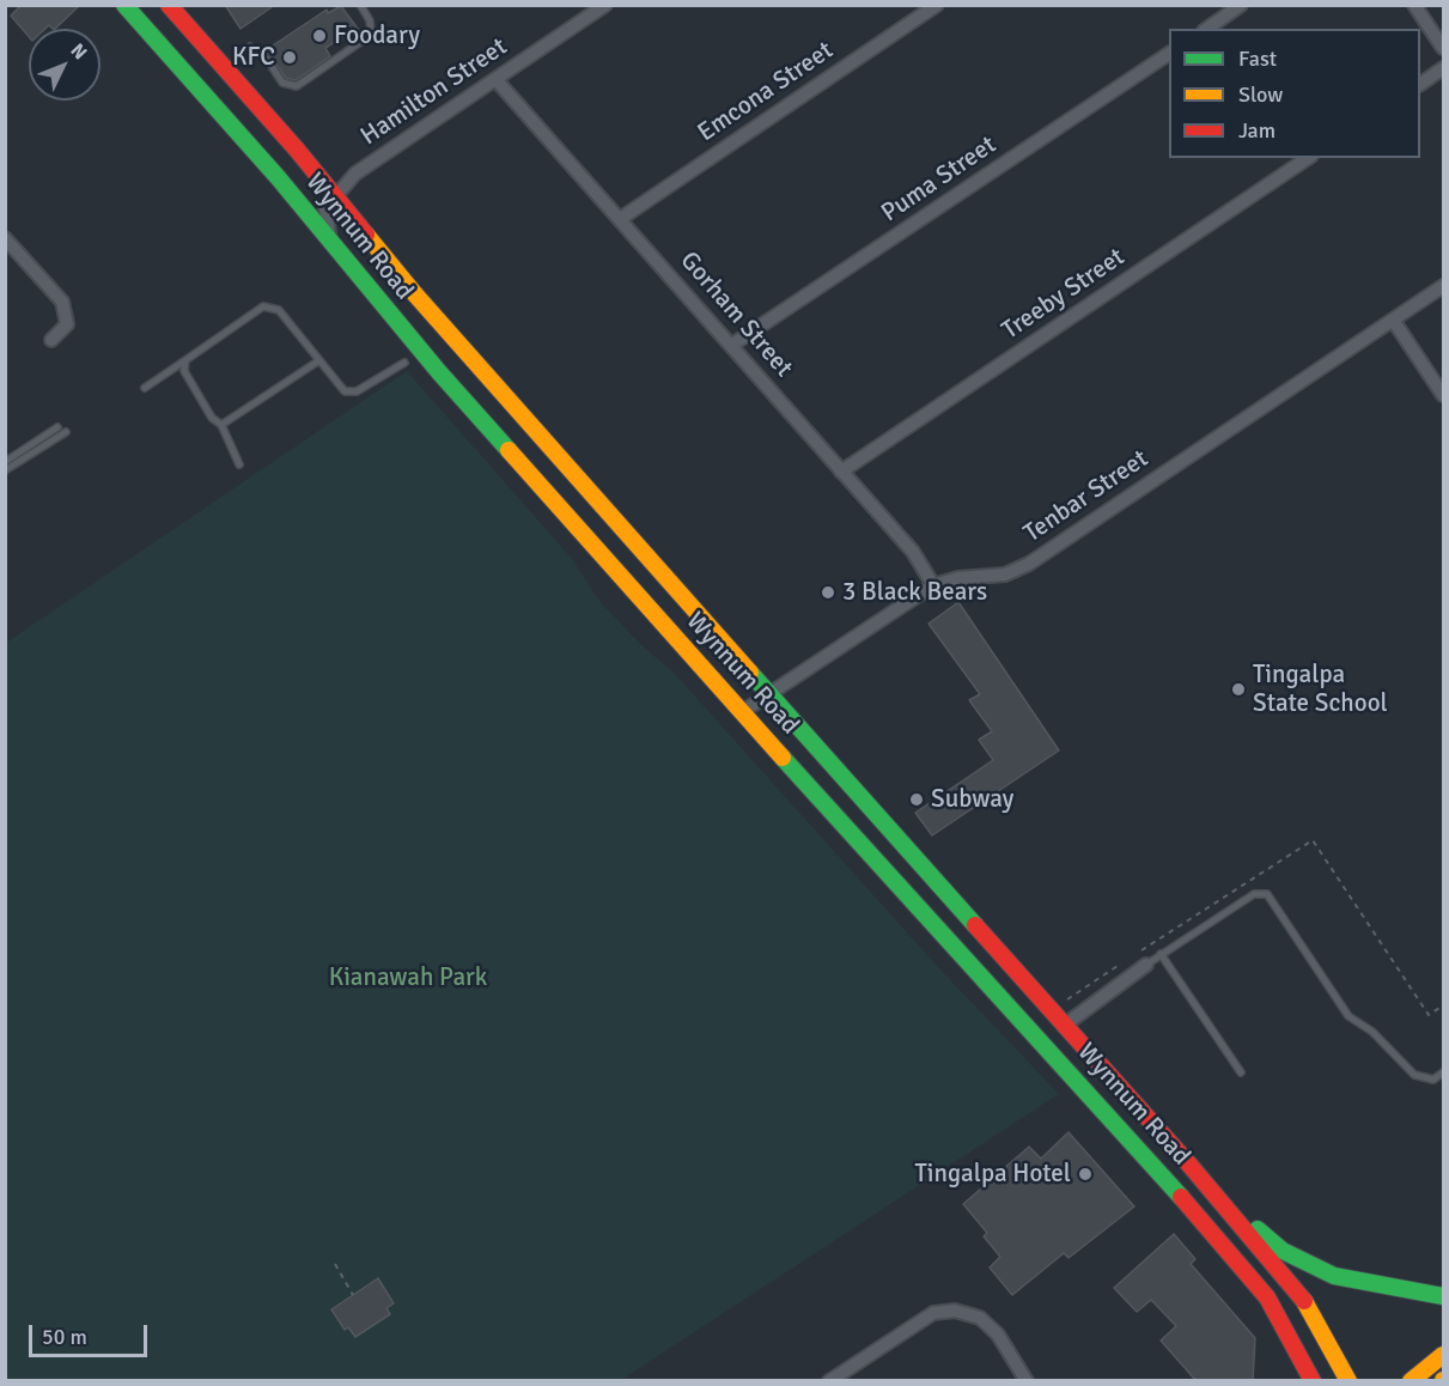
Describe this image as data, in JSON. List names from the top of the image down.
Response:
{
  "streets": {
    "main road": ["Wynnum Road"],
    "street": [
      "Hamilton Street",
      "Emcona Street",
      "Puma Street",
      "Treeby Street",
      "Gorham Street",
      "Tenbar Street"
    ]
  },
  "crossings": [
    ["Hamilton Street", "Wynnum Road"],
    ["Hamilton Street", "Gorham Street"],
    ["Emcona Street", "Gorham Street"],
    ["Puma Street", "Gorham Street"],
    ["Wynnum Road", "Tenbar Street"],
    ["Treeby Street", "Gorham Street"],
    ["Gorham Street", "Tenbar Street"]
  ],
  "parks": ["Kianawah Park"],
  "places": [
    "Foodary",
    "KFC",
    "3 Black Bears",
    "Tingalpa State School",
    "Subway",
    "Tingalpa Hotel"
  ],
  "legend": ["Fast", "Slow", "Jam"],
  "scale_bar": "50 m",
  "north": "top right"
}
